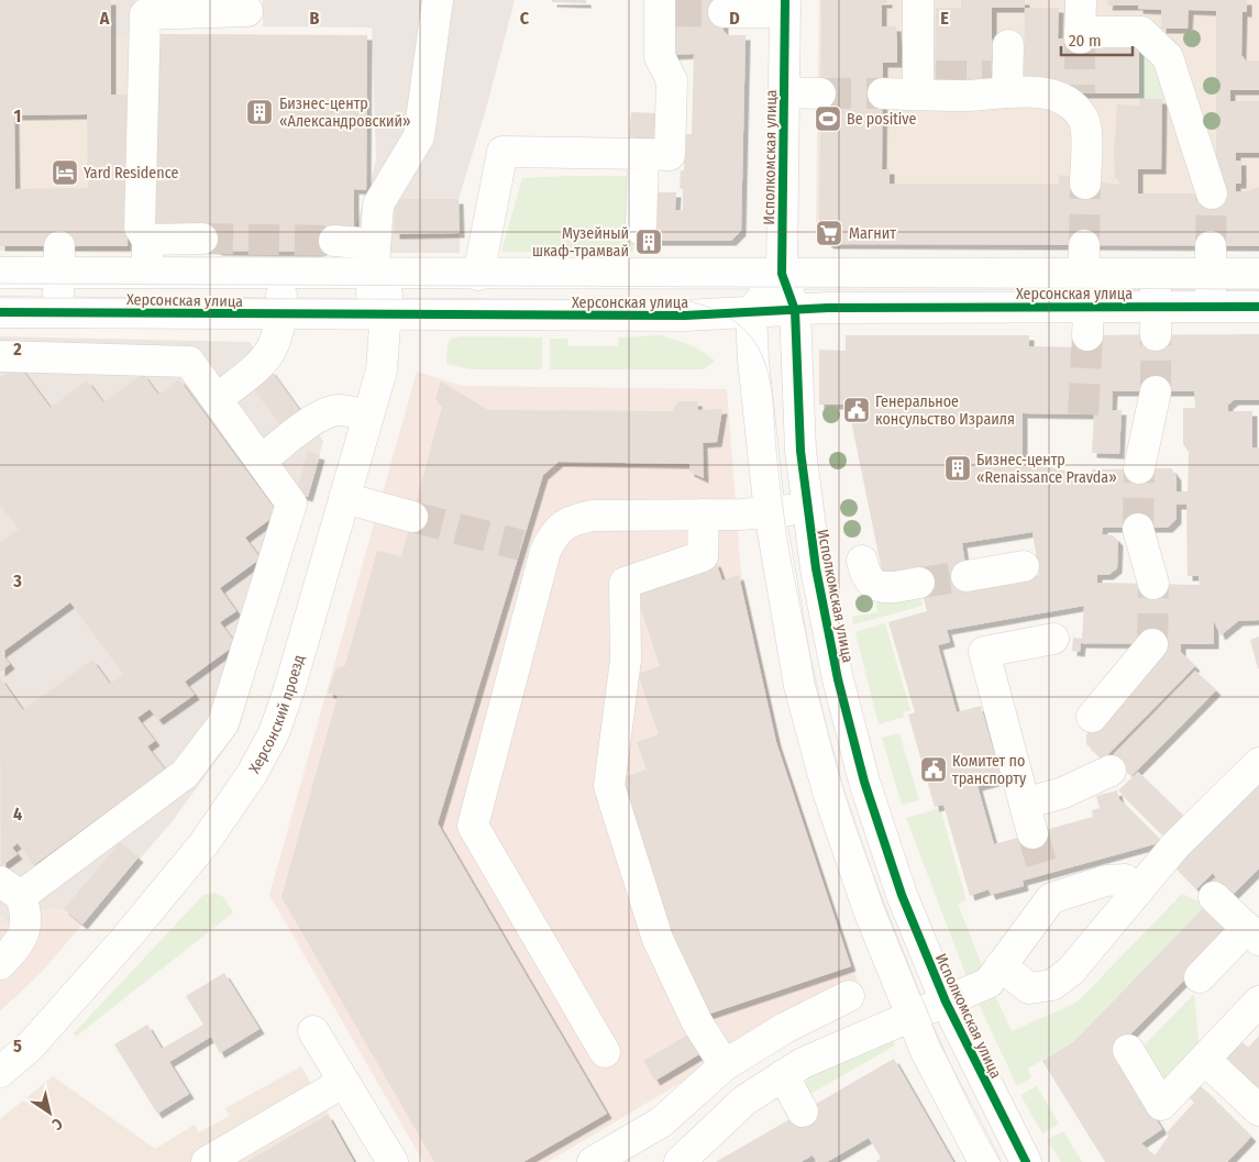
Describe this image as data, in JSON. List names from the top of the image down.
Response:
{
  "streets": {
    "street": ["Исполкомская улица", "Херсонская улица", "Херсонский проезд"]
  },
  "crossings": [
    ["Исполкомская улица", "Херсонская улица"],
    ["Херсонская улица", "Херсонский проезд"]
  ],
  "places": {
    "building": ["Бизнес-центр «Александровский»", "Музейный шкаф-трамвай", "Бизнес-центр «Renaissance Pravda»"],
    "sports": ["Be positive"],
    "hotel": ["Yard Residence"],
    "supermarket": ["Магнит"],
    "public building": ["Генеральное консульство Израиля", "Комитет по транспорту"]
  },
  "scale_bar": "20 m",
  "north": "bottom right",
  "grid": {
    "columns": [
      "A",
      "B",
      "C",
      "D",
      "E"
    ],
    "rows": [
      "1",
      "2",
      "3",
      "4",
      "5"
    ]
  }
}
